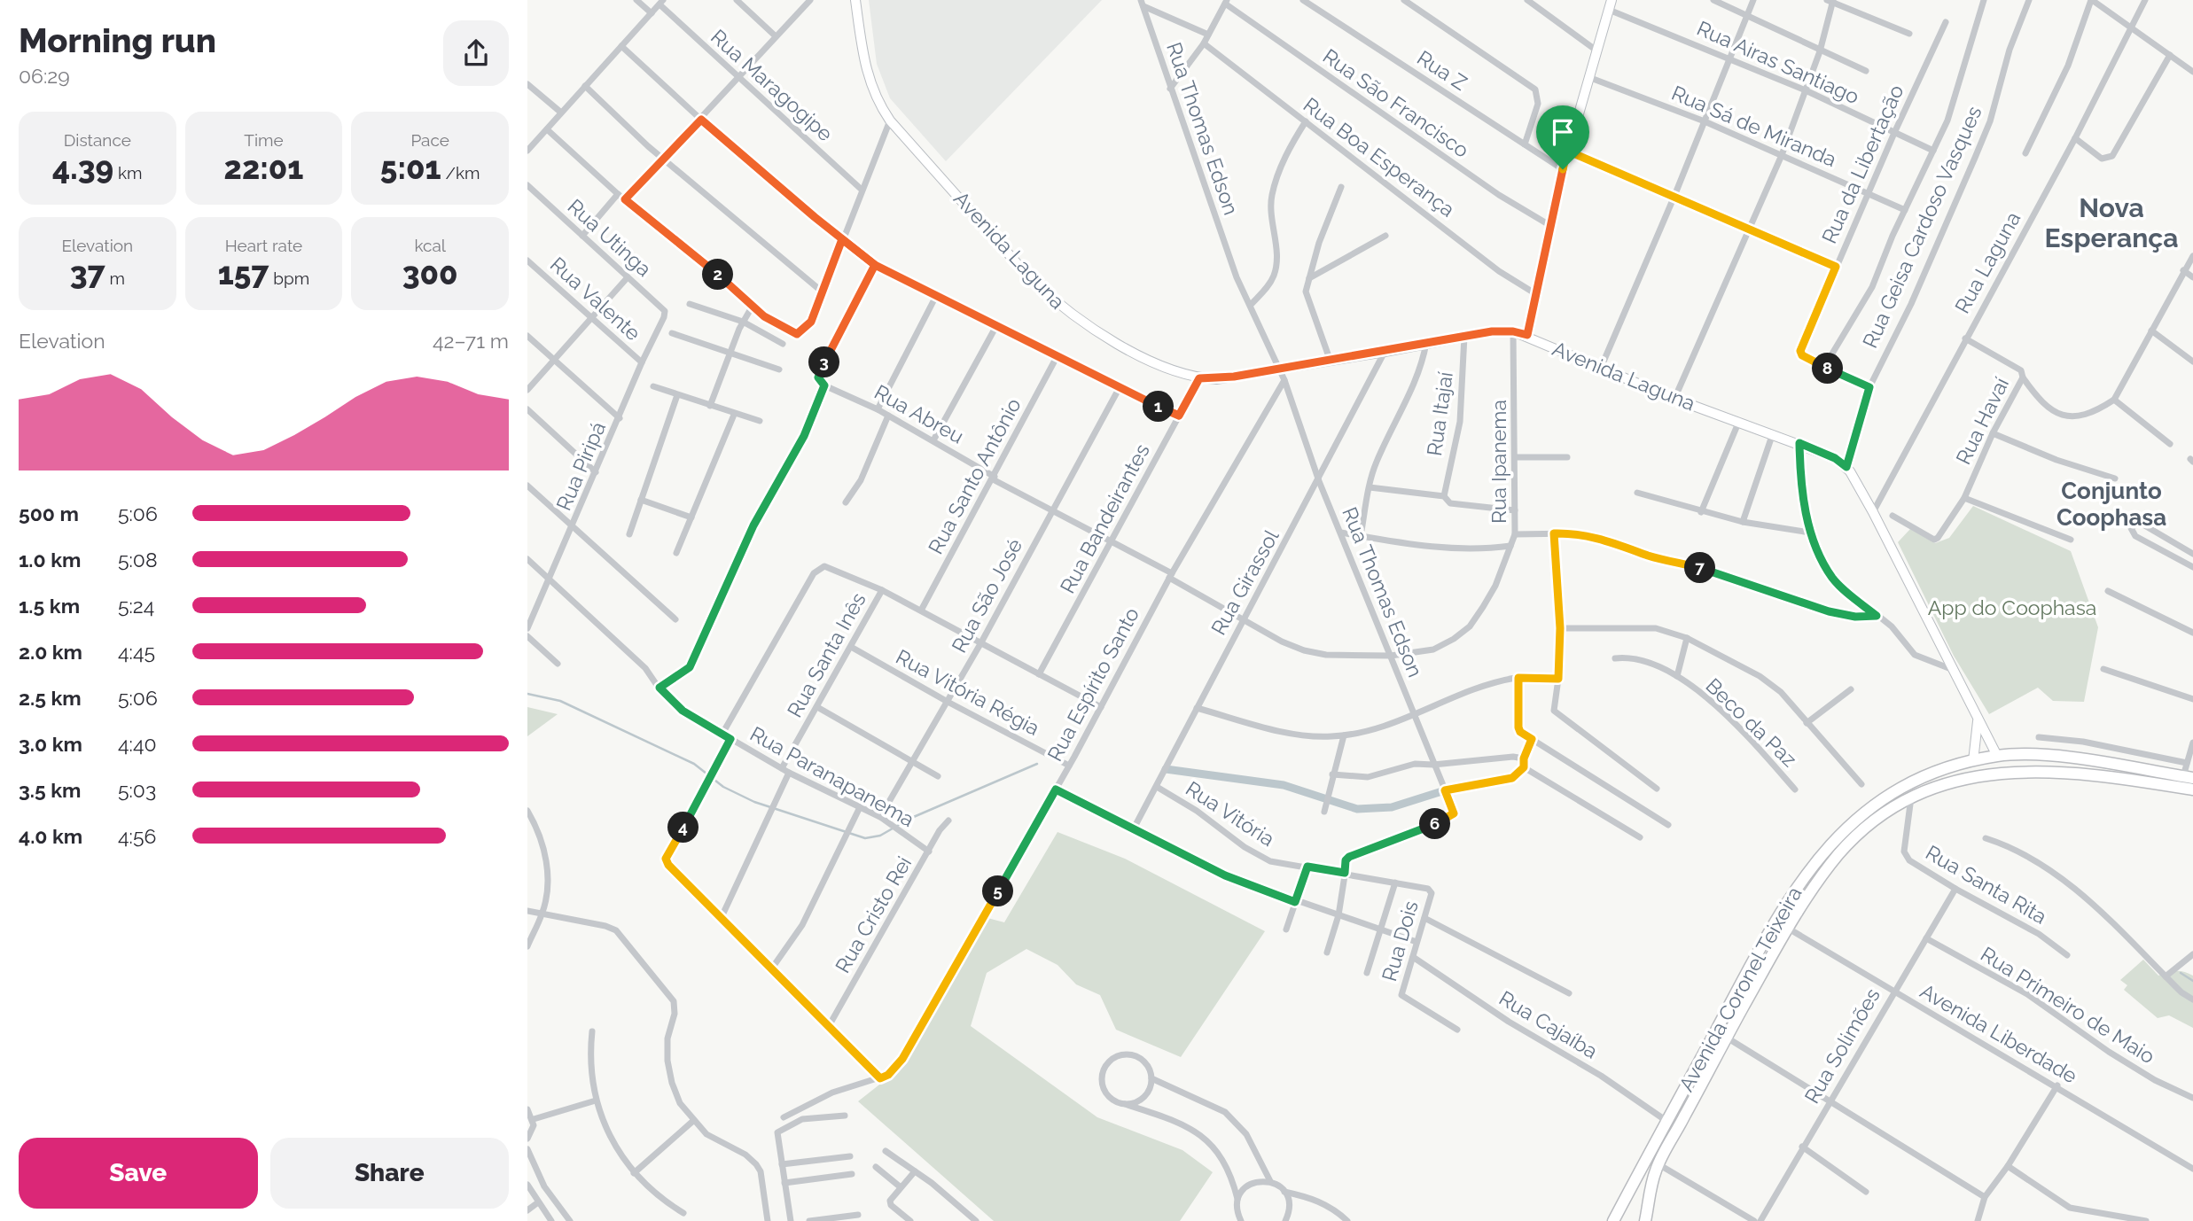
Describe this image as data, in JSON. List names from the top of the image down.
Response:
{
  "streets": {
    "highway": ["Avenida Coronel Teixeira"],
    "main road": ["Avenida Laguna"],
    "street": [
      "Rua Airas Santiago",
      "Rua Z",
      "Rua Maragogipe",
      "Rua São Francisco",
      "Rua Sá de Miranda",
      "Rua Thomas Edson",
      "Rua Boa Esperança",
      "Rua da Libertação",
      "Rua Geisa Cardoso Vasques",
      "Rua Utinga",
      "Rua Laguna",
      "Rua Valente",
      "Rua Abreu",
      "Rua Itajaí",
      "Rua Havaí",
      "Rua Ipanema",
      "Rua Piripá",
      "Rua Santo Antônio",
      "Rua Bandeirantes",
      "Rua Girassol",
      "Rua São José",
      "Rua Santa Inês",
      "Rua Espírito Santo",
      "Rua Vitória Régia",
      "Beco da Paz",
      "Rua Paranapanema",
      "Rua Vitória",
      "Rua Santa Rita",
      "Rua Cristo Rei",
      "Rua Dois",
      "Rua Primeiro de Maio",
      "Rua Cajaíba",
      "Avenida Liberdade",
      "Rua Solimões"
    ]
  },
  "crossings": [
    ["Rua Airas Santiago", "Rua da Libertação"],
    ["Rua Sá de Miranda", "Rua da Libertação"],
    ["Rua Thomas Edson", "Avenida Laguna"],
    ["Rua Thomas Edson", "Rua Ipanema"],
    ["Rua Thomas Edson", "Rua Girassol"],
    ["Rua Thomas Edson", "Rua Espírito Santo"],
    ["Rua Thomas Edson", "Rua Vitória"],
    ["Rua da Libertação", "Rua Geisa Cardoso Vasques"],
    ["Rua Geisa Cardoso Vasques", "Avenida Laguna"],
    ["Rua Utinga", "Rua Piripá"],
    ["Avenida Laguna", "Rua Itajaí"],
    ["Avenida Laguna", "Rua Ipanema"],
    ["Avenida Laguna", "Rua Bandeirantes"],
    ["Avenida Laguna", "Rua Girassol"],
    ["Rua Laguna", "Rua Havaí"],
    ["Rua Valente", "Rua Piripá"],
    ["Rua Abreu", "Rua Ipanema"],
    ["Rua Abreu", "Rua Santo Antônio"],
    ["Rua Abreu", "Rua Bandeirantes"],
    ["Rua Abreu", "Rua São José"],
    ["Rua Abreu", "Rua Espírito Santo"],
    ["Rua Ipanema", "Rua Girassol"],
    ["Rua Ipanema", "Rua Espírito Santo"],
    ["Rua Piripá", "Rua Paranapanema"],
    ["Rua Girassol", "Rua Vitória"],
    ["Rua São José", "Rua Vitória Régia"],
    ["Rua São José", "Rua Paranapanema"],
    ["Rua Santa Inês", "Rua Vitória Régia"],
    ["Rua Santa Inês", "Rua Paranapanema"],
    ["Rua Espírito Santo", "Rua Vitória Régia"],
    ["Rua Paranapanema", "Rua Cristo Rei"],
    ["Rua Vitória", "Rua Dois"],
    ["Rua Santa Rita", "Avenida Coronel Teixeira"],
    ["Rua Santa Rita", "Rua Solimões"],
    ["Rua Dois", "Rua Cajaíba"],
    ["Avenida Coronel Teixeira", "Rua Cajaíba"],
    ["Avenida Coronel Teixeira", "Avenida Liberdade"],
    ["Rua Primeiro de Maio", "Rua Solimões"],
    ["Avenida Liberdade", "Rua Solimões"]
  ],
  "districts": ["Nova Esperança", "Conjunto Coophasa"],
  "parks": ["App do Coophasa"],
  "page": {
    "heading": ["Morning run", "06:29"],
    "stats": [
      ["Distance", "4.39 km"],
      ["Time", "22:01"],
      ["Pace", "5:01 /km"],
      ["Elevation", "37 m"],
      ["Heart rate", "157 bpm"],
      ["kcal", "300"]
    ],
    "pins": [
      "2",
      "3",
      "8",
      "1",
      "7",
      "6",
      "4",
      "5"
    ],
    "chart": ["Elevation", "42–71 m"],
    "list": [
      {
        "name": "500 m",
        "note": "5:06"
      },
      {
        "name": "1.0 km",
        "note": "5:08"
      },
      {
        "name": "1.5 km",
        "note": "5:24"
      },
      {
        "name": "2.0 km",
        "note": "4:45"
      },
      {
        "name": "2.5 km",
        "note": "5:06"
      },
      {
        "name": "3.0 km",
        "note": "4:40"
      },
      {
        "name": "3.5 km",
        "note": "5:03"
      },
      {
        "name": "4.0 km",
        "note": "4:56"
      }
    ],
    "buttons": ["Save", "Share"]
  }
}
